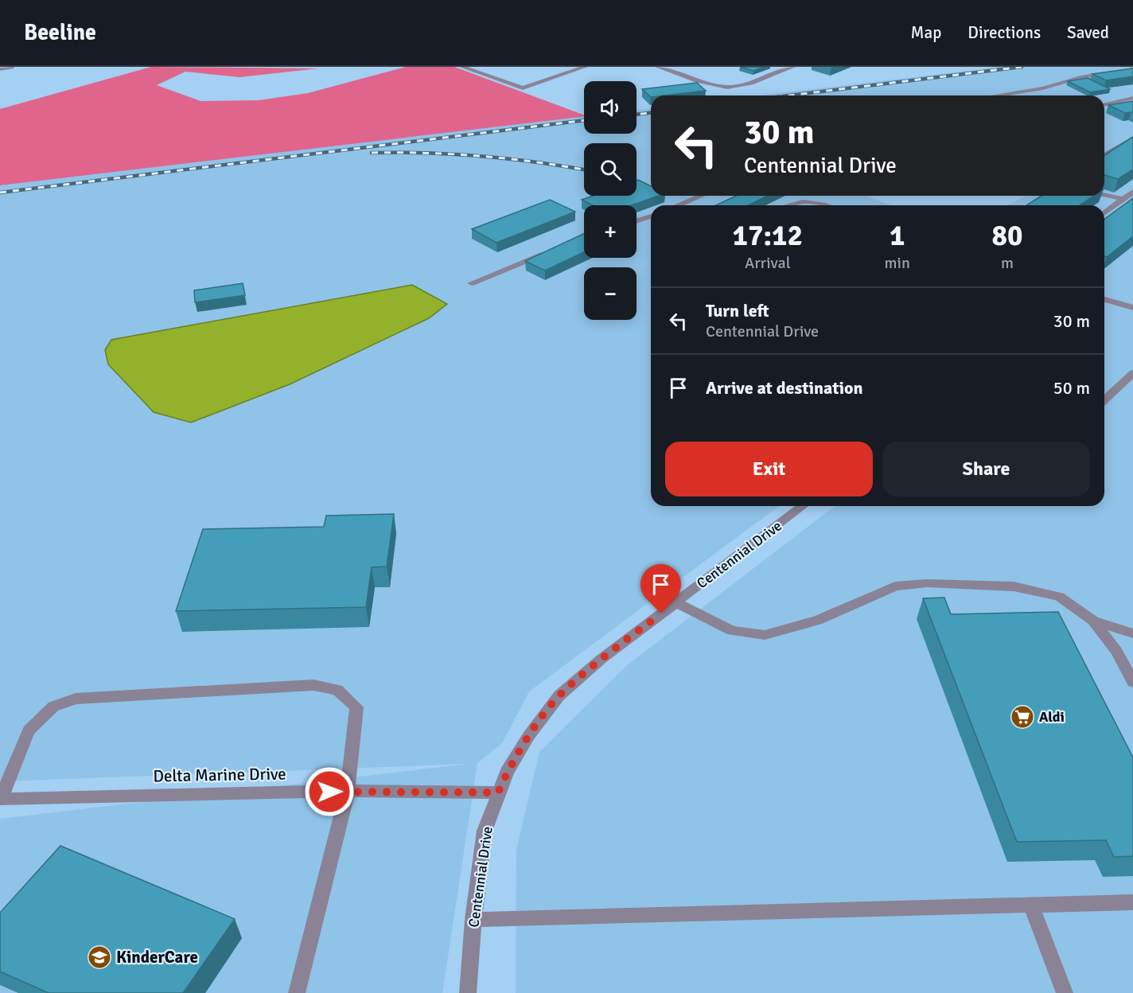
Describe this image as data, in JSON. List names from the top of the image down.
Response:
{
  "streets": {
    "street": ["Centennial Drive", "Delta Marine Drive"]
  },
  "crossings": [
    ["Centennial Drive", "Delta Marine Drive"]
  ],
  "places": {
    "supermarket": ["Aldi"],
    "school or university": ["KinderCare"]
  },
  "page": {
    "header": "Beeline",
    "nav": ["Map", "Directions", "Saved"],
    "map_buttons": ["+", "−"],
    "turn": ["30 m", "Centennial Drive"],
    "eta": [
      "17:12",
      "Arrival",
      "1",
      "min",
      "80",
      "m"
    ],
    "list": [
      {
        "name": "Turn left",
        "note": "Centennial Drive",
        "value": "30 m"
      },
      {
        "name": "Arrive at destination",
        "value": "50 m"
      }
    ],
    "buttons": ["Exit", "Share"]
  }
}
